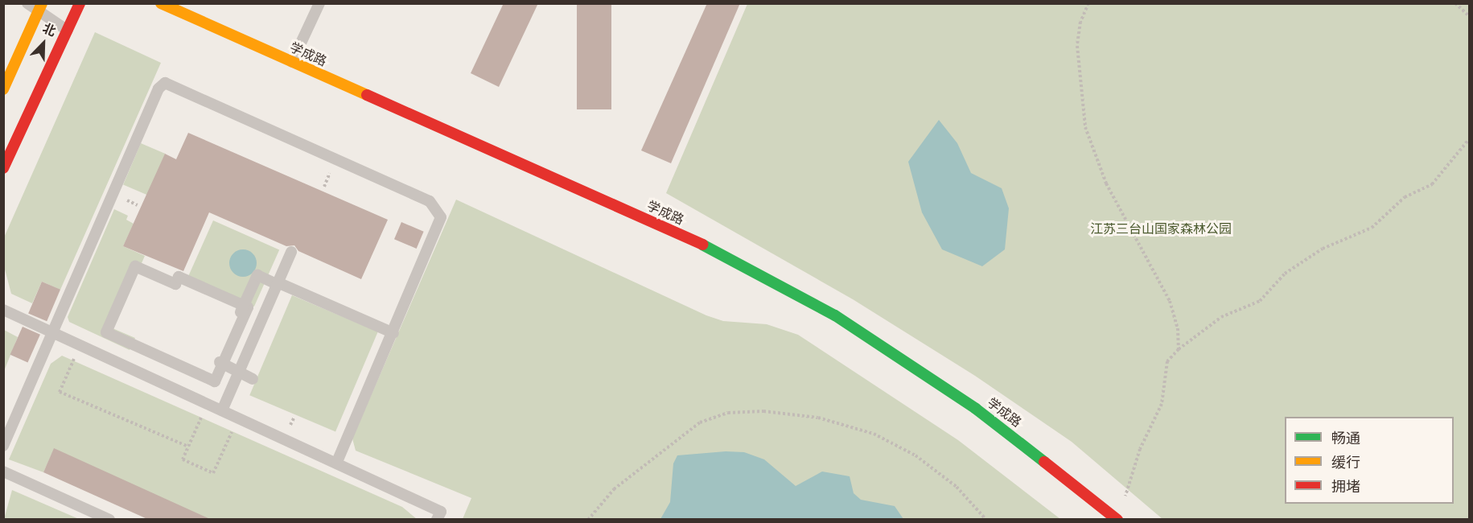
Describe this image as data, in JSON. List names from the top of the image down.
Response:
{
  "streets": {
    "street": ["学成路"]
  },
  "parks": ["江苏三台山国家森林公园"],
  "legend": ["畅通", "缓行", "拥堵"],
  "north": "top right"
}
